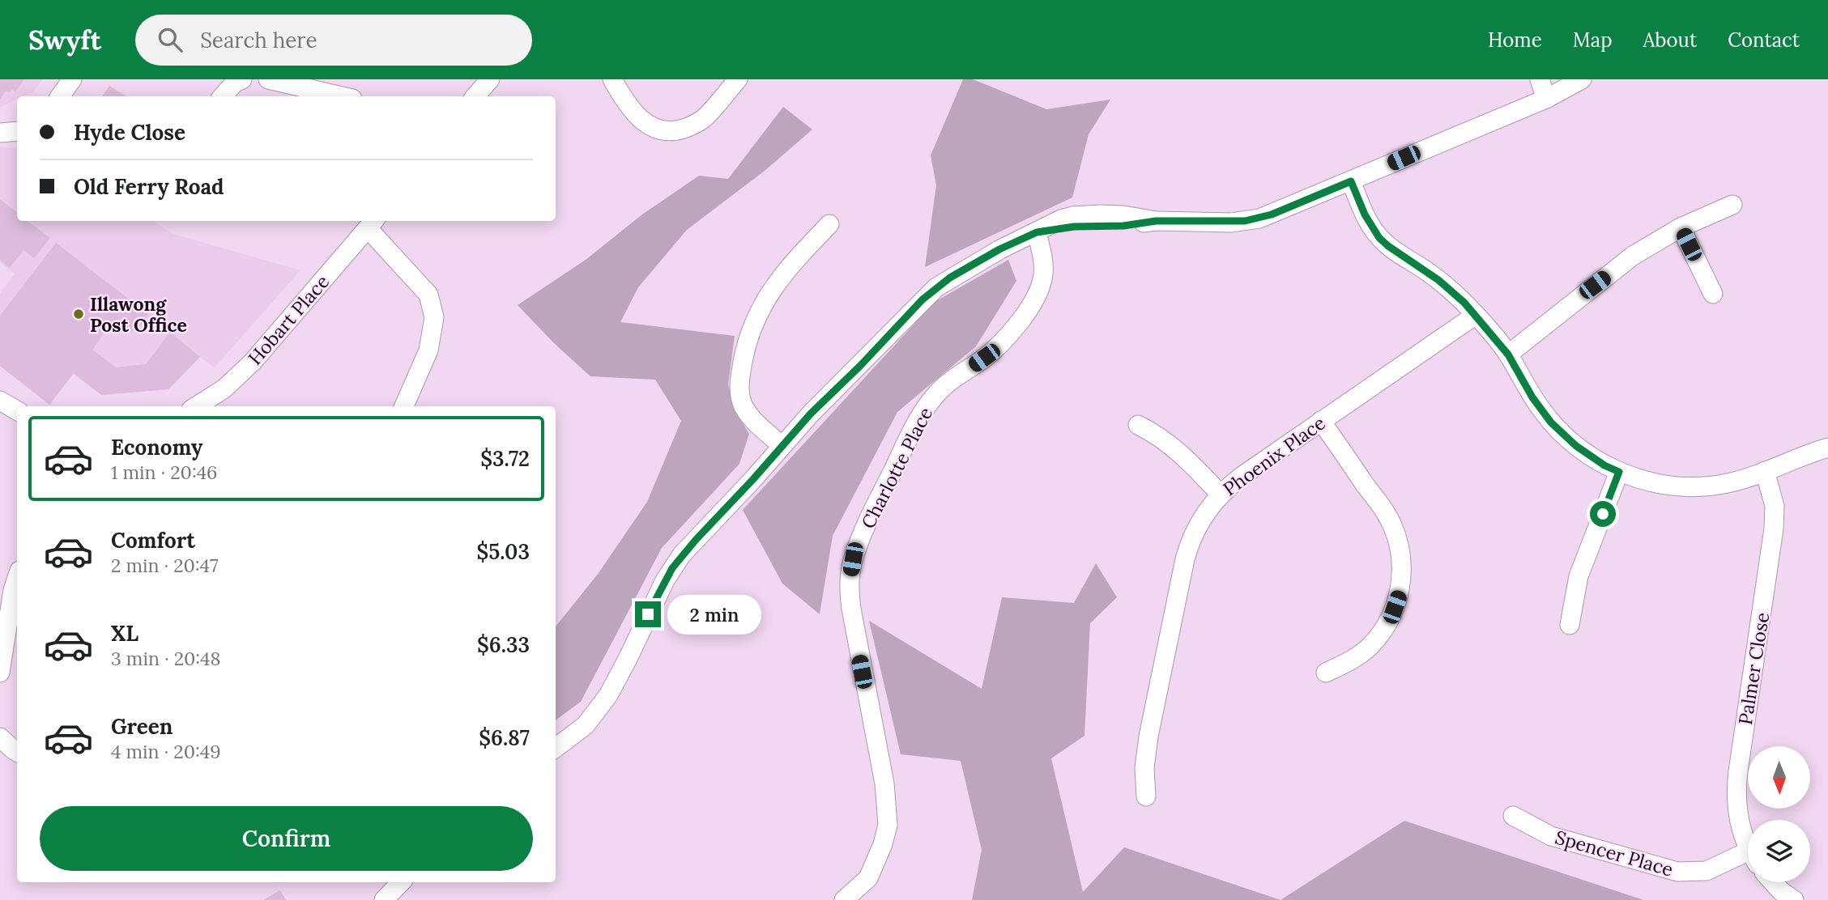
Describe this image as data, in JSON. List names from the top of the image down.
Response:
{
  "streets": {
    "street": [
      "Hobart Place",
      "Phoenix Place",
      "Charlotte Place",
      "Palmer Close",
      "Spencer Place"
    ]
  },
  "places": ["Illawong Post Office"],
  "north": "bottom",
  "page": {
    "header": "Swyft",
    "search": "Search here",
    "nav": [
      "Home",
      "Map",
      "About",
      "Contact"
    ],
    "banner": ["Hyde Close", "Old Ferry Road"],
    "list": [
      {
        "name": "Economy",
        "note": "1 min · 20:46",
        "value": "$3.72"
      },
      {
        "name": "Comfort",
        "note": "2 min · 20:47",
        "value": "$5.03"
      },
      {
        "name": "XL",
        "note": "3 min · 20:48",
        "value": "$6.33"
      },
      {
        "name": "Green",
        "note": "4 min · 20:49",
        "value": "$6.87"
      }
    ],
    "bubble": "2 min",
    "buttons": "Confirm"
  }
}
